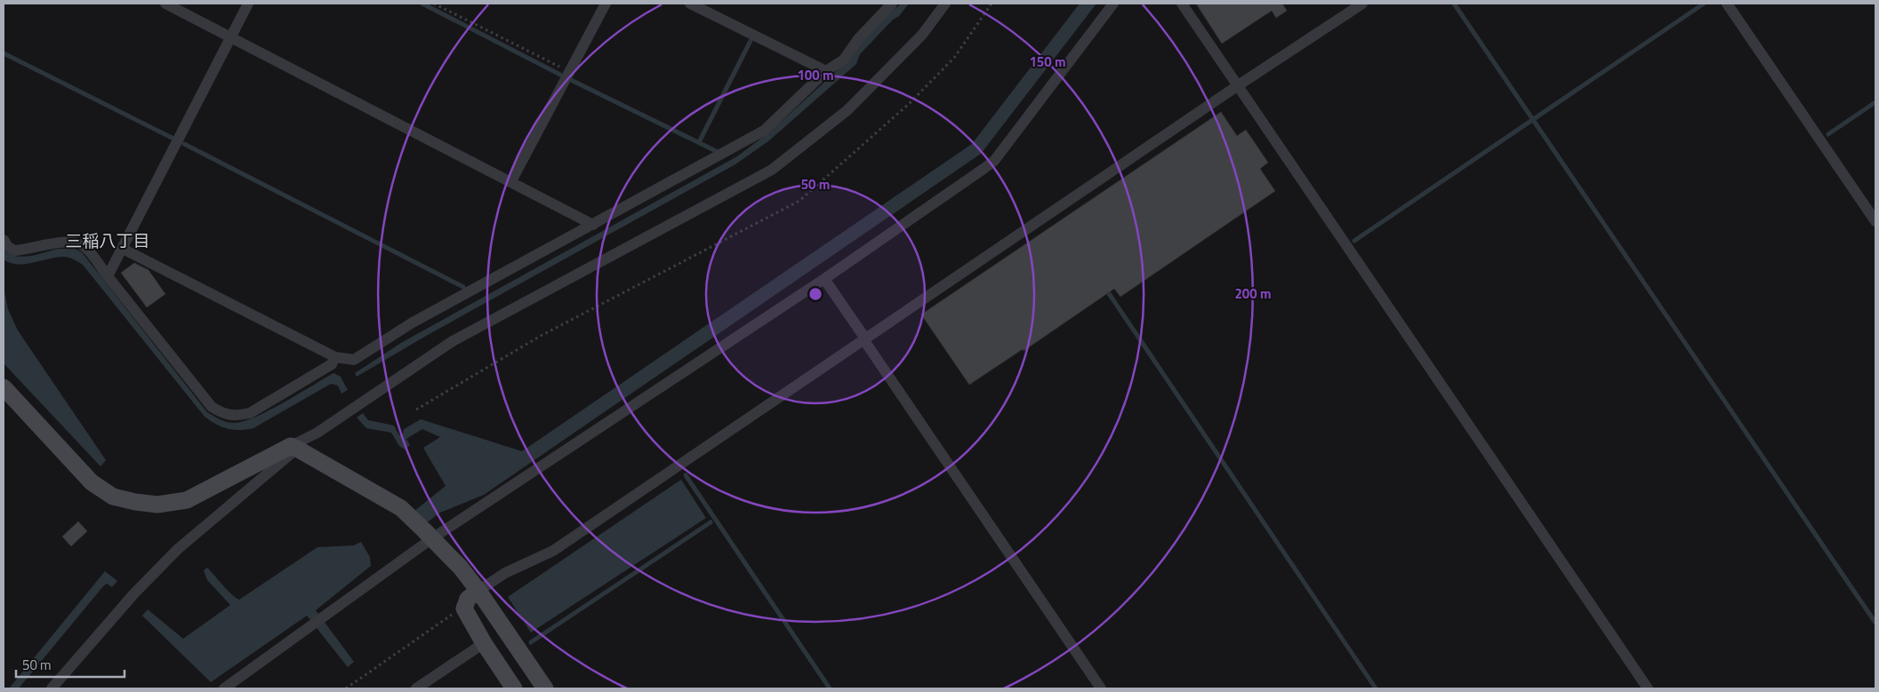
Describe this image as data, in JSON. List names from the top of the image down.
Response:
{
  "districts": ["三稲八丁目"],
  "scale_bar": "50 m",
  "rings": [
    "150 m",
    "100 m",
    "50 m",
    "200 m"
  ]
}
